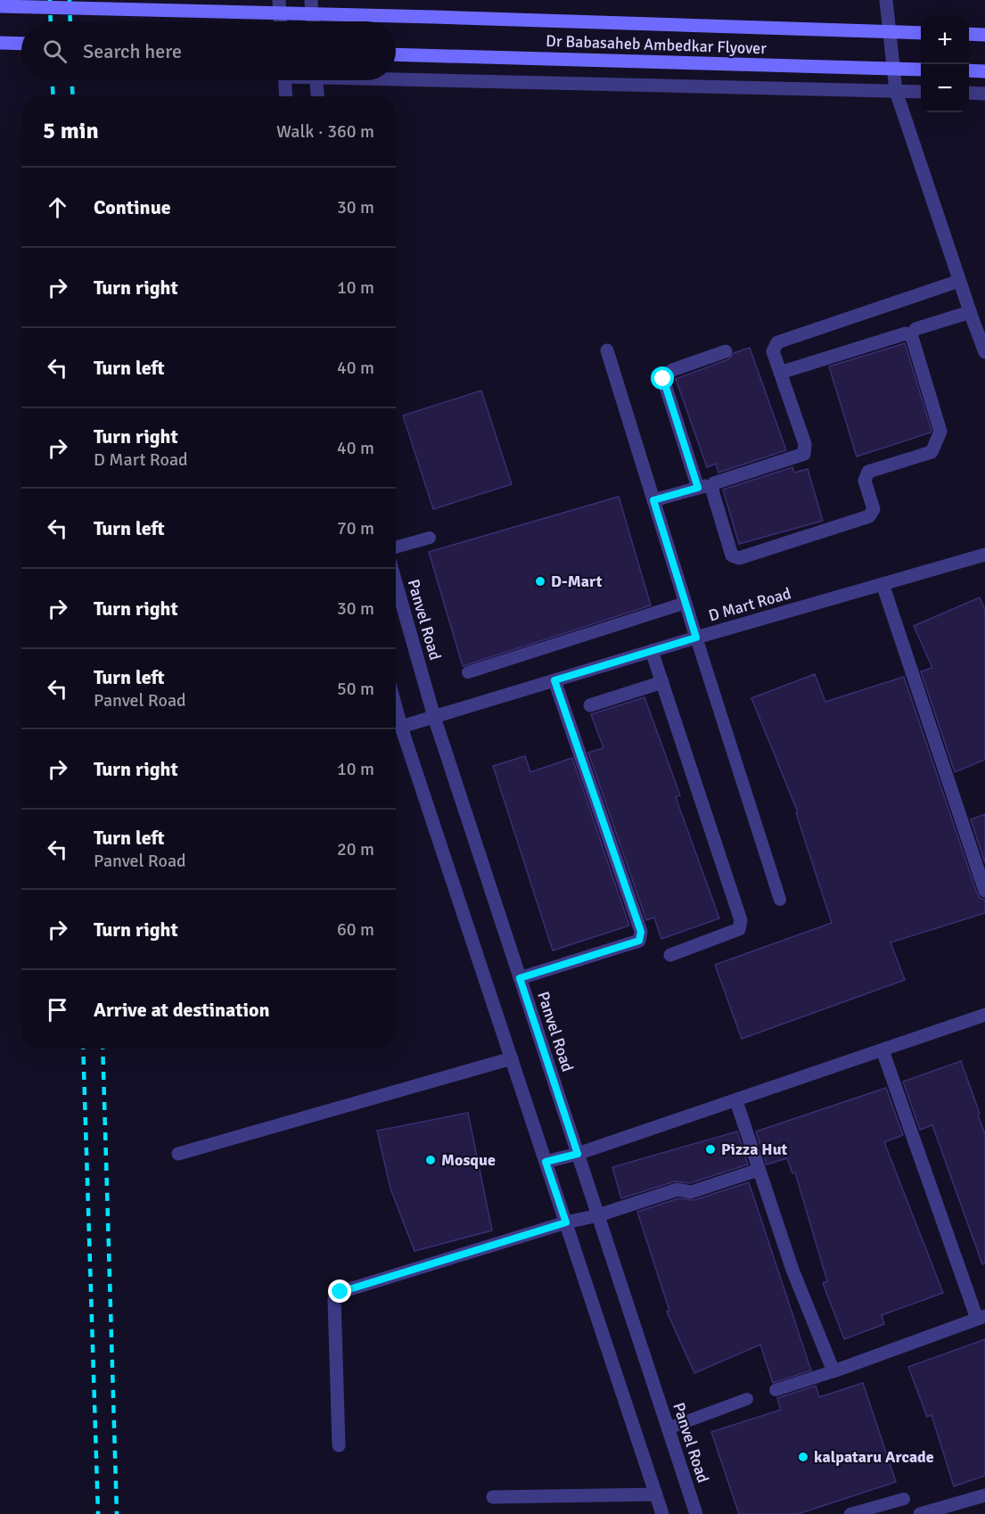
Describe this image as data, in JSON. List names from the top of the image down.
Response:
{
  "streets": {
    "main road": ["Dr Babasaheb Ambedkar Flyover"],
    "street": ["D Mart Road", "Panvel Road"]
  },
  "crossings": [
    ["D Mart Road", "Panvel Road"]
  ],
  "places": [
    "D-Mart",
    "Pizza Hut",
    "Mosque",
    "kalpataru Arcade"
  ],
  "page": {
    "map_buttons": ["+", "−"],
    "search": "Search here",
    "heading": ["5 min", "Walk · 360 m"],
    "list": [
      ["Continue", "30 m"],
      ["Turn right", "10 m"],
      ["Turn left", "40 m"],
      ["Turn right", "D Mart Road", "40 m"],
      ["Turn left", "70 m"],
      ["Turn right", "30 m"],
      ["Turn left", "Panvel Road", "50 m"],
      ["Turn right", "10 m"],
      ["Turn left", "Panvel Road", "20 m"],
      ["Turn right", "60 m"],
      "Arrive at destination"
    ]
  }
}
